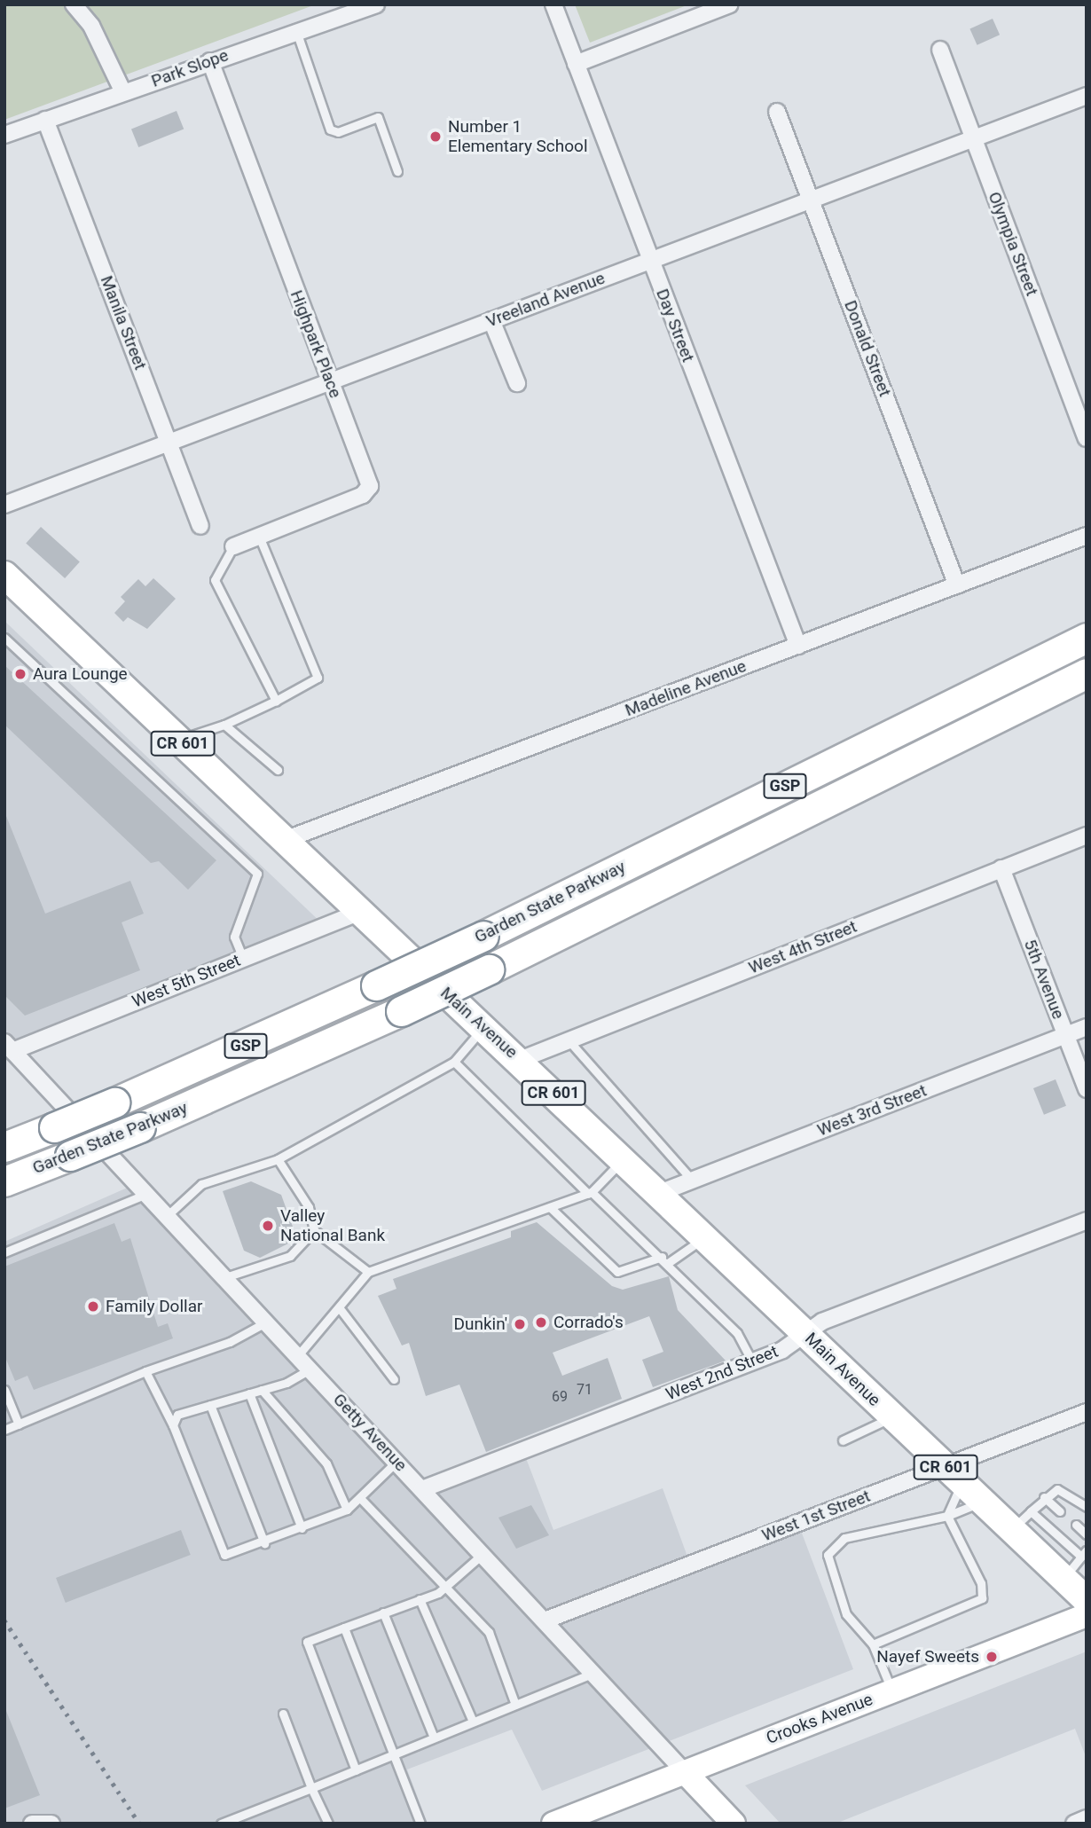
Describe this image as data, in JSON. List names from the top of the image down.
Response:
{
  "streets": {
    "highway": ["GSP", "Garden State Parkway"],
    "main road": ["CR 601", "Main Avenue"],
    "street": [
      "Park Slope",
      "Olympia Street",
      "Vreeland Avenue",
      "Manila Street",
      "Day Street",
      "Highpark Place",
      "Donald Street",
      "Madeline Avenue",
      "West 4th Street",
      "5th Avenue",
      "West 5th Street",
      "West 3rd Street",
      "West 2nd Street",
      "Getty Avenue",
      "West 1st Street",
      "Crooks Avenue"
    ]
  },
  "crossings": [
    ["Park Slope", "Manila Street"],
    ["Park Slope", "Highpark Place"],
    ["Olympia Street", "Vreeland Avenue"],
    ["Vreeland Avenue", "Manila Street"],
    ["Vreeland Avenue", "Day Street"],
    ["Vreeland Avenue", "Highpark Place"],
    ["Vreeland Avenue", "Donald Street"],
    ["Day Street", "Madeline Avenue"],
    ["Donald Street", "Madeline Avenue"],
    ["Madeline Avenue", "Main Avenue"],
    ["West 4th Street", "5th Avenue"],
    ["West 4th Street", "Main Avenue"],
    ["5th Avenue", "West 3rd Street"],
    ["West 5th Street", "Main Avenue"],
    ["West 5th Street", "Getty Avenue"],
    ["Main Avenue", "West 3rd Street"],
    ["Main Avenue", "West 2nd Street"],
    ["Main Avenue", "West 1st Street"],
    ["West 2nd Street", "Getty Avenue"],
    ["Getty Avenue", "West 1st Street"],
    ["Getty Avenue", "Crooks Avenue"]
  ],
  "places": [
    "Number 1 Elementary School",
    "Aura Lounge",
    "Valley National Bank",
    "Family Dollar",
    "Corrado's",
    "Dunkin'",
    "Nayef Sweets"
  ],
  "house_numbers": ["71", "69"]
}
